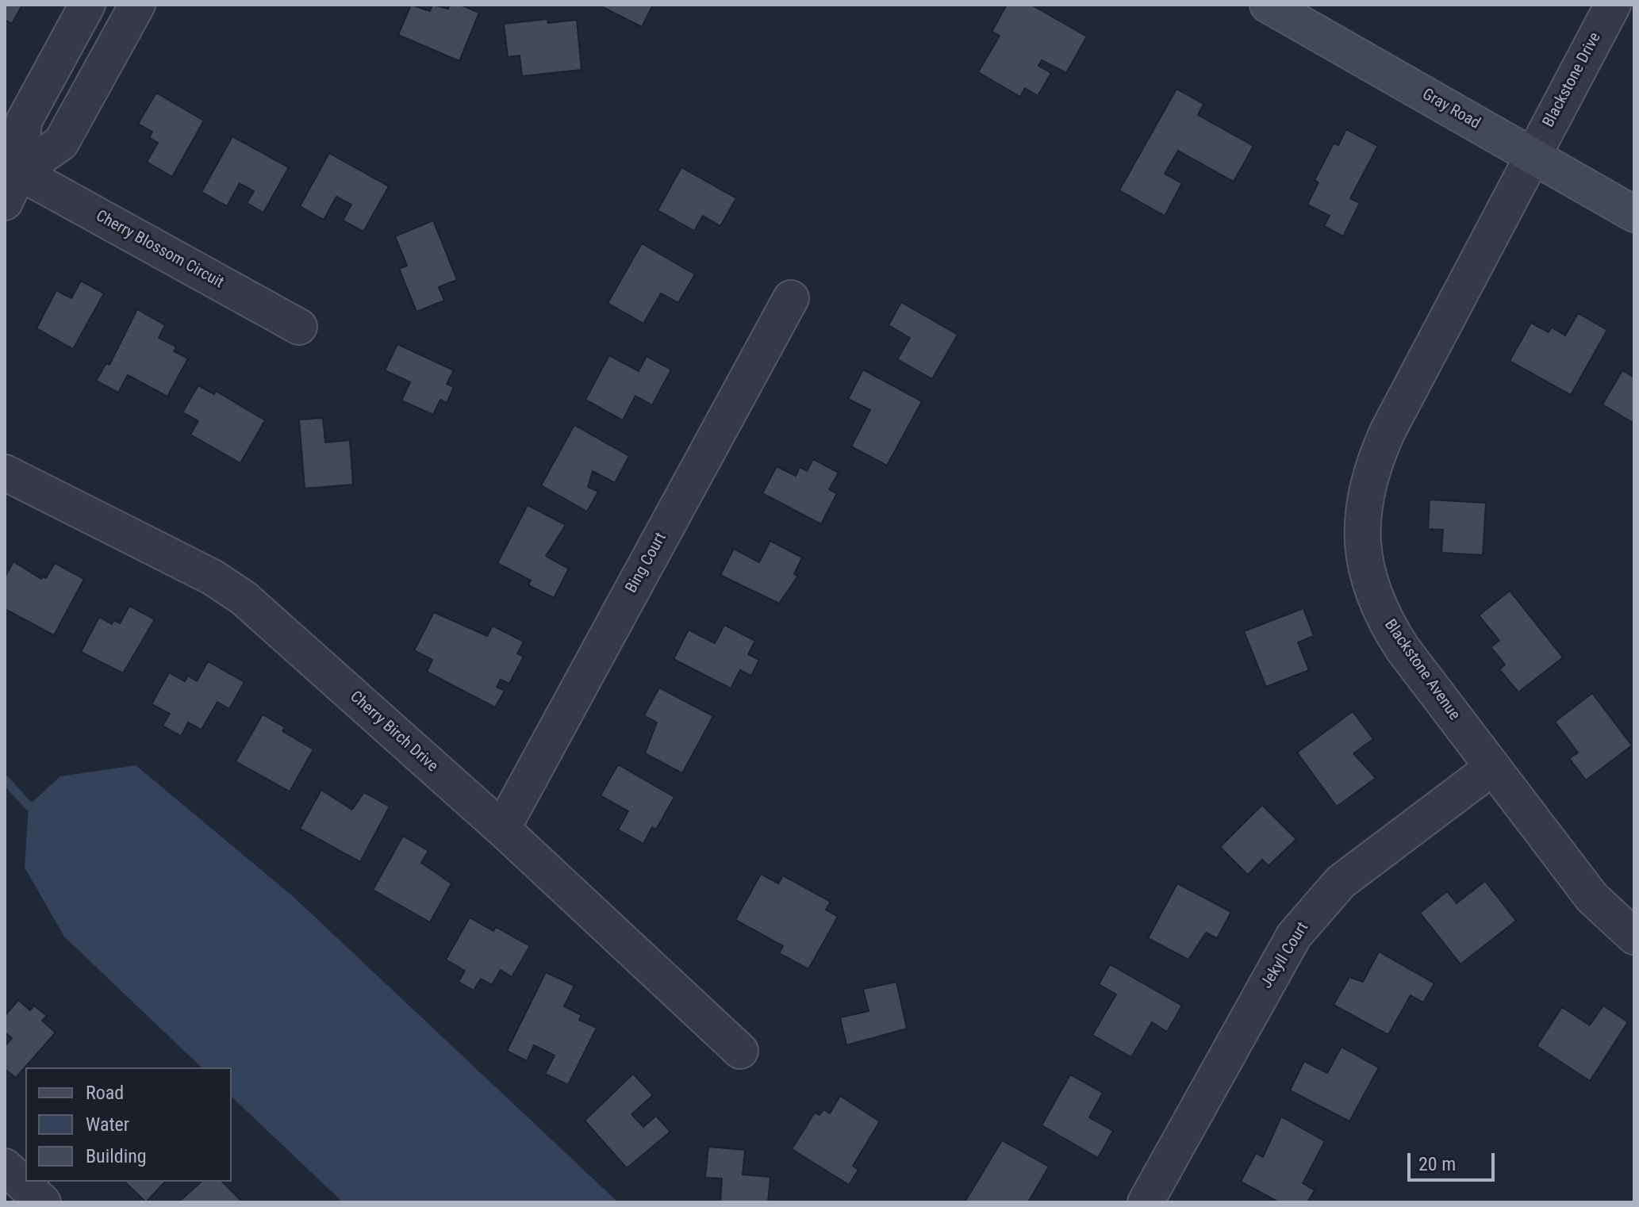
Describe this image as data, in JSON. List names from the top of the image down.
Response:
{
  "streets": {
    "street": [
      "Blackstone Drive",
      "Gray Road",
      "Cherry Blossom Circuit",
      "Bing Court",
      "Blackstone Avenue",
      "Cherry Birch Drive",
      "Jekyll Court"
    ]
  },
  "crossings": [
    ["Blackstone Drive", "Gray Road"],
    ["Blackstone Drive", "Blackstone Avenue"],
    ["Gray Road", "Blackstone Avenue"],
    ["Bing Court", "Cherry Birch Drive"],
    ["Blackstone Avenue", "Jekyll Court"]
  ],
  "legend": ["Road", "Water", "Building"],
  "scale_bar": "20 m"
}
